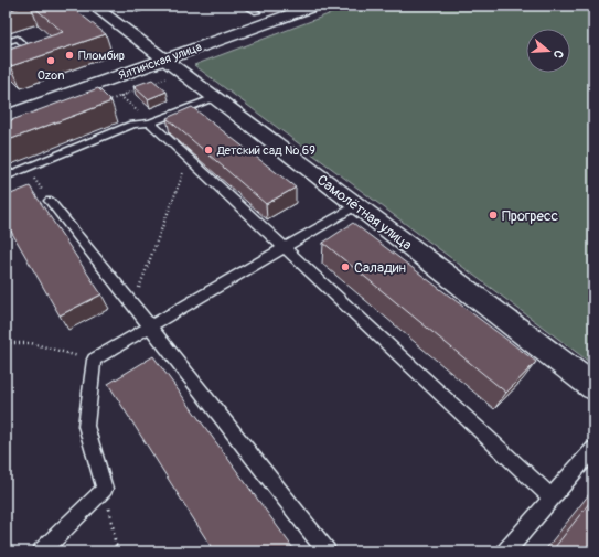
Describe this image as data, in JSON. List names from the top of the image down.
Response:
{
  "streets": {
    "street": ["Ялтинская улица", "Самолётная улица"]
  },
  "crossings": [
    ["Ялтинская улица", "Самолётная улица"]
  ],
  "places": [
    "Пломбир",
    "Ozon",
    "Детский сад № 69",
    "Прогресс",
    "Саладин"
  ],
  "north": "right"
}
